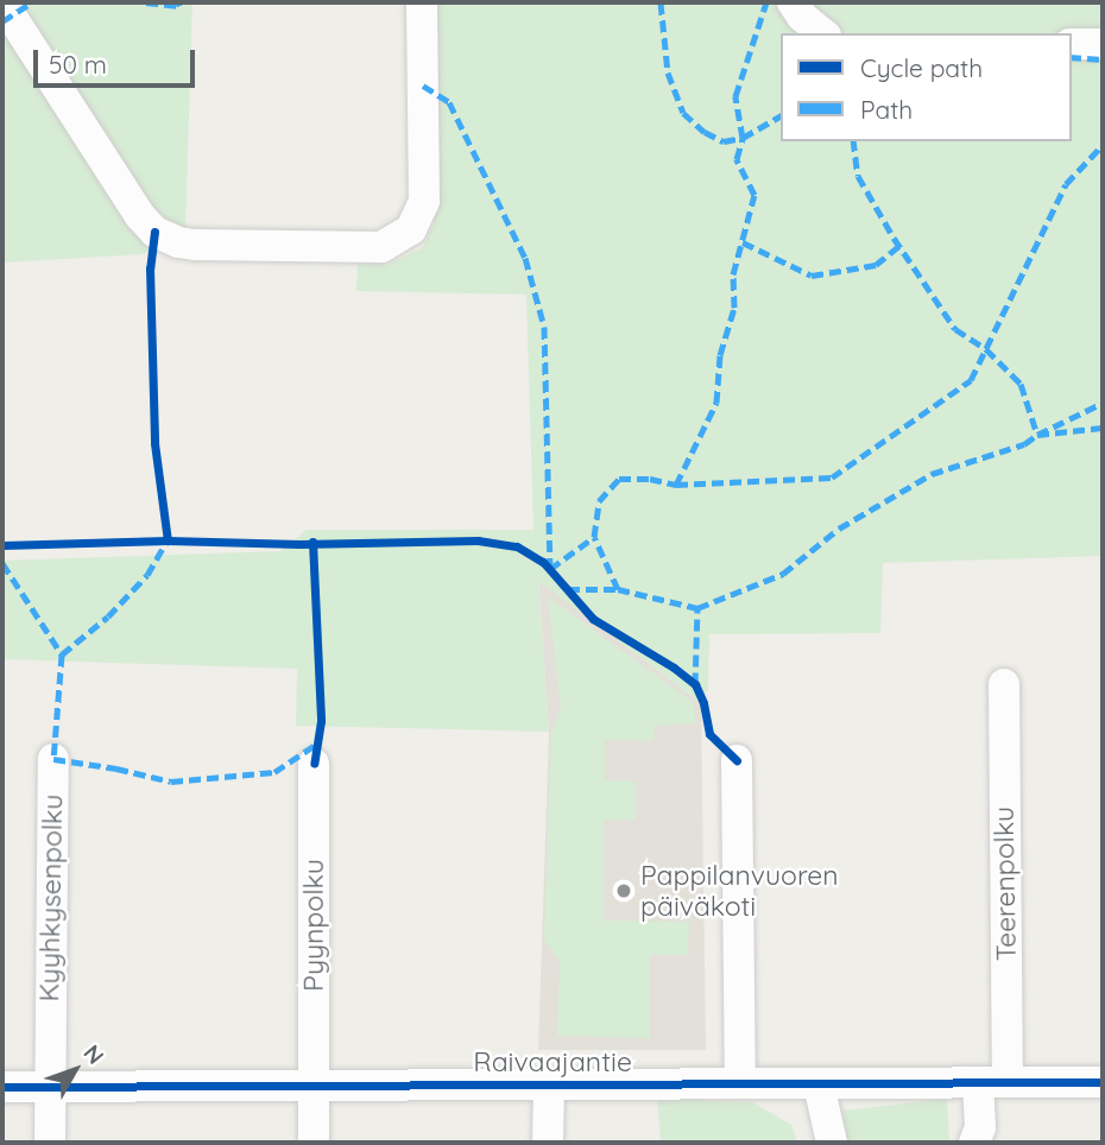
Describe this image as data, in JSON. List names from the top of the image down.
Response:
{
  "streets": {
    "street": [
      "Teerenpolku",
      "Kyyhkysenpolku",
      "Pyynpolku",
      "Raivaajantie"
    ]
  },
  "crossings": [
    ["Teerenpolku", "Raivaajantie"],
    ["Kyyhkysenpolku", "Raivaajantie"],
    ["Pyynpolku", "Raivaajantie"]
  ],
  "places": ["Pappilanvuoren päiväkoti"],
  "legend": ["Cycle path", "Path"],
  "scale_bar": "50 m",
  "north": "top right"
}
